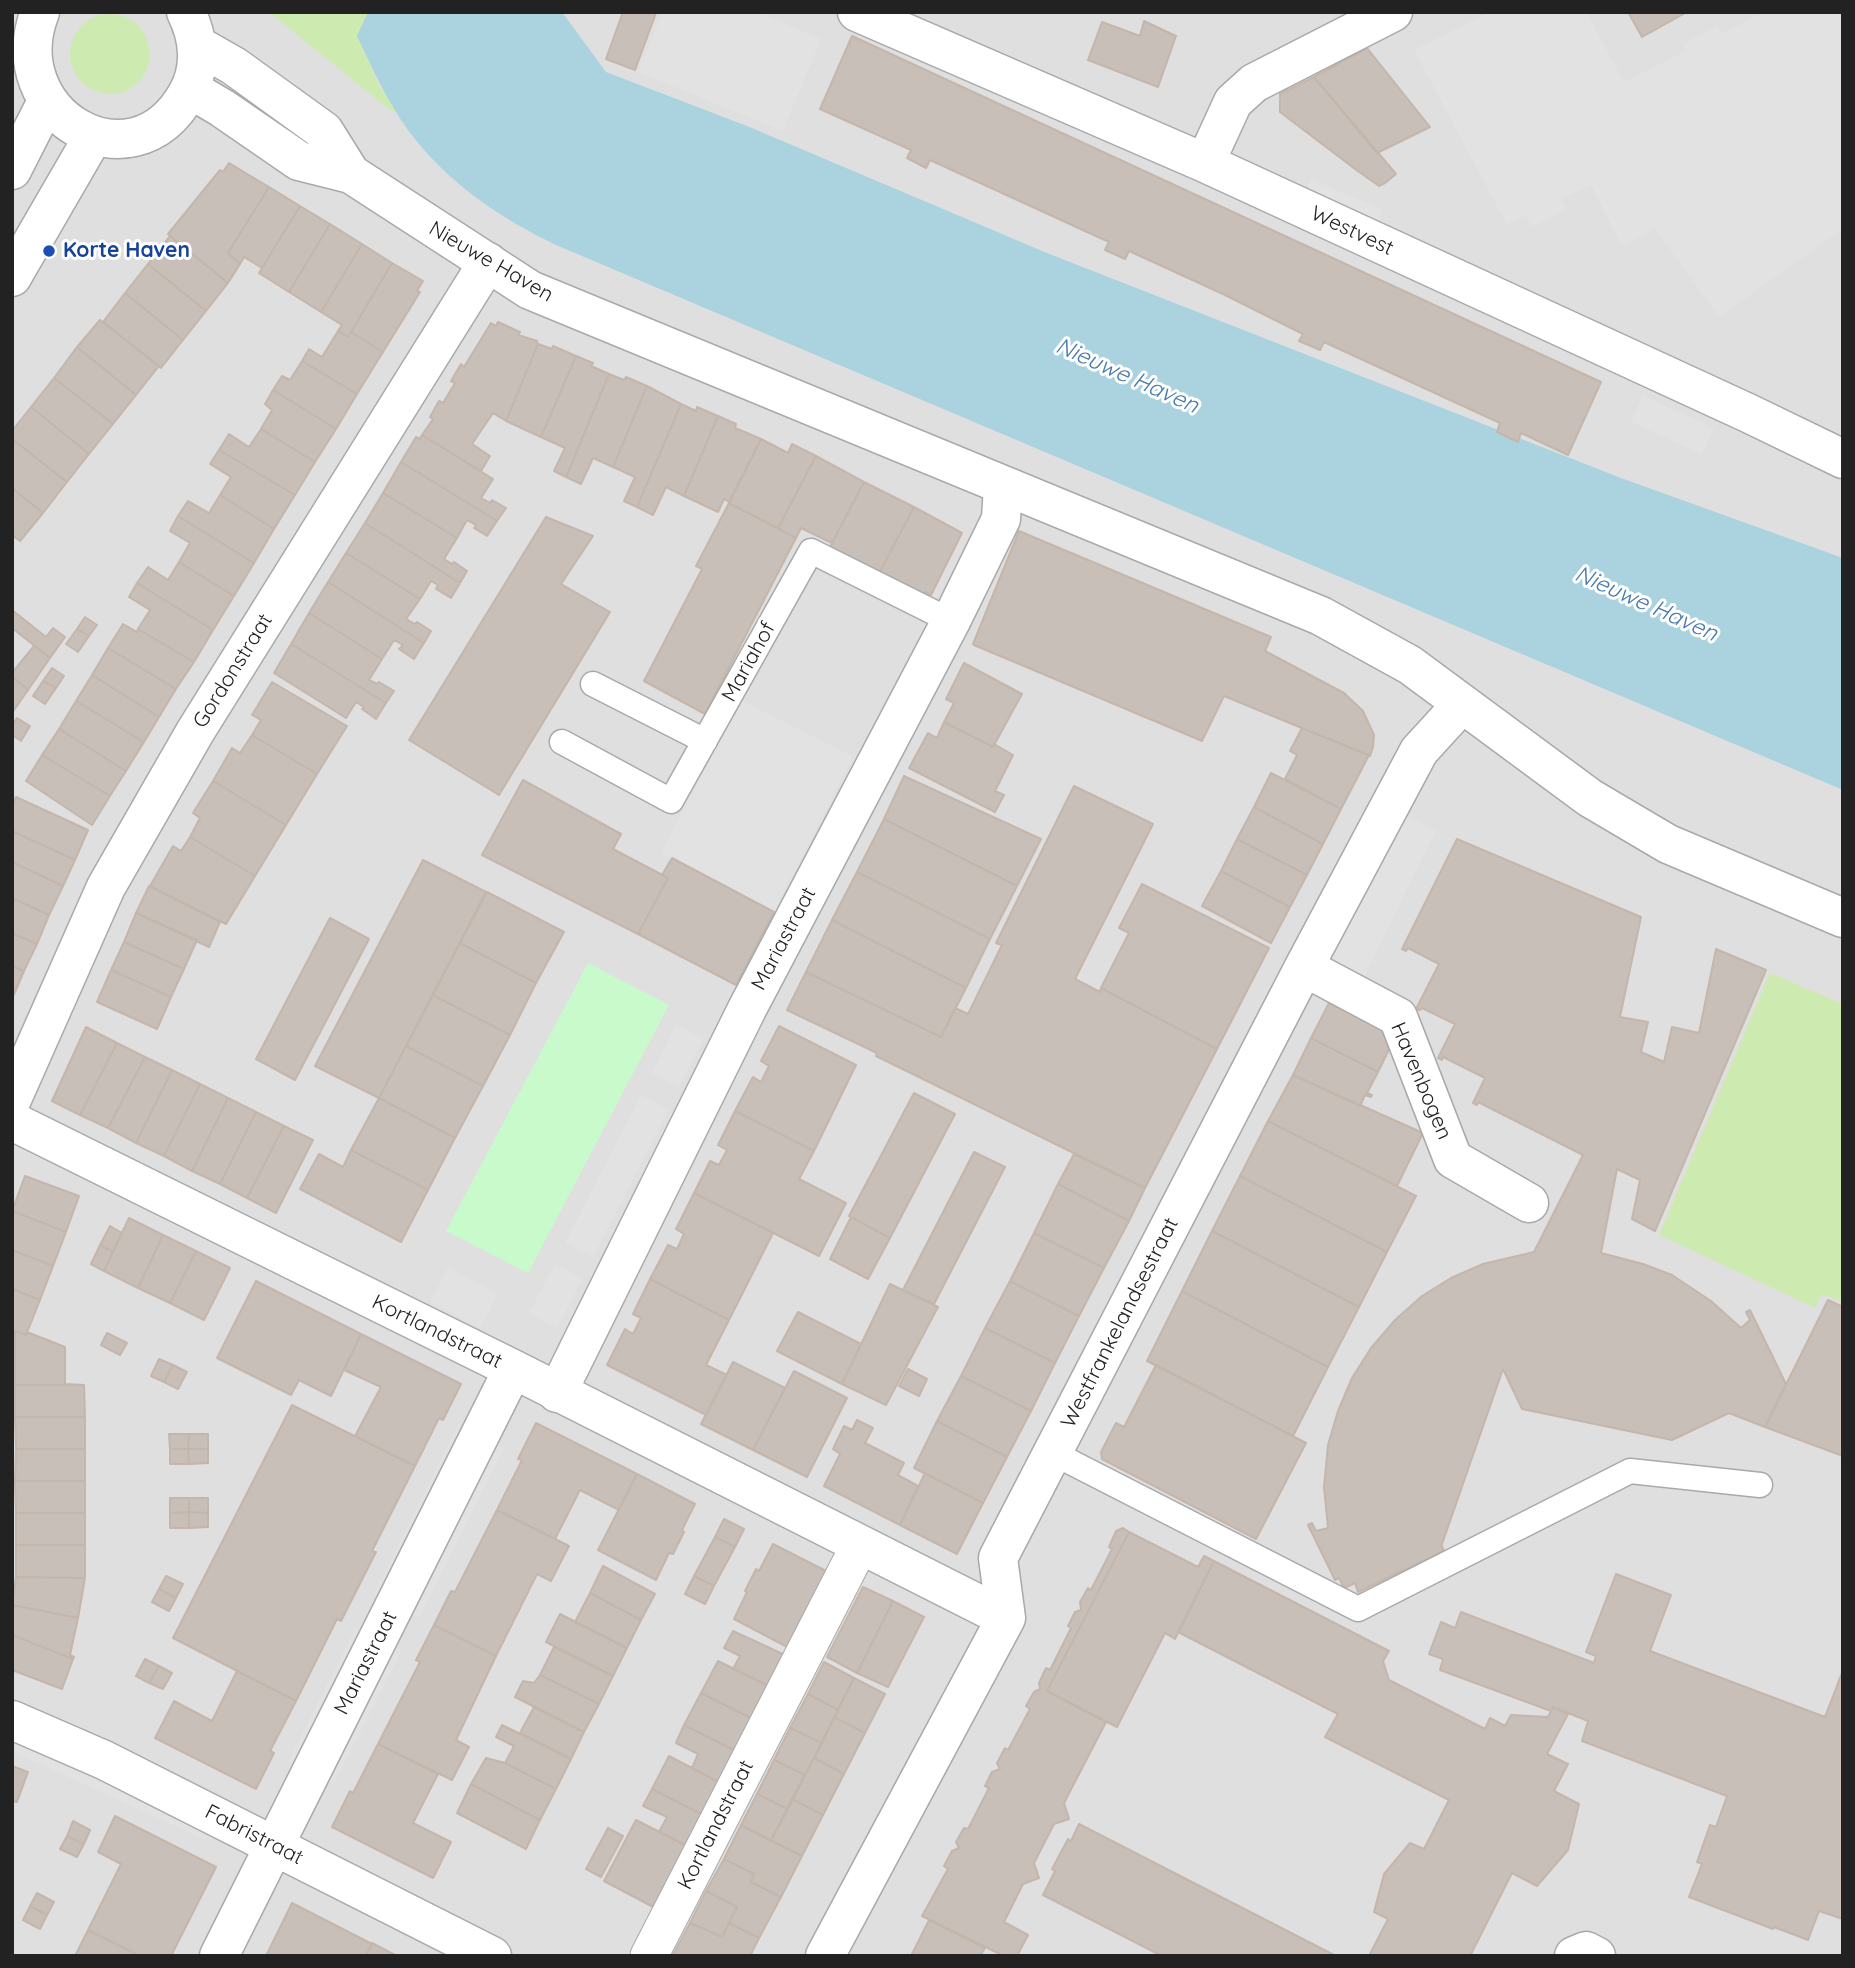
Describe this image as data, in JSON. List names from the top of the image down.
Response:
{
  "streets": {
    "street": [
      "Westvest",
      "Nieuwe Haven",
      "Gordonstraat",
      "Mariastraat",
      "Havenbogen",
      "Westfrankelandsestraat",
      "Kortlandstraat",
      "Fabristraat"
    ],
    "lane": ["Mariahof"]
  },
  "crossings": [
    ["Nieuwe Haven", "Gordonstraat"],
    ["Nieuwe Haven", "Mariastraat"],
    ["Nieuwe Haven", "Westfrankelandsestraat"],
    ["Mariahof", "Mariastraat"],
    ["Mariastraat", "Kortlandstraat"],
    ["Mariastraat", "Fabristraat"],
    ["Havenbogen", "Westfrankelandsestraat"],
    ["Westfrankelandsestraat", "Kortlandstraat"]
  ],
  "water": ["Nieuwe Haven"],
  "places": ["Korte Haven"]
}
